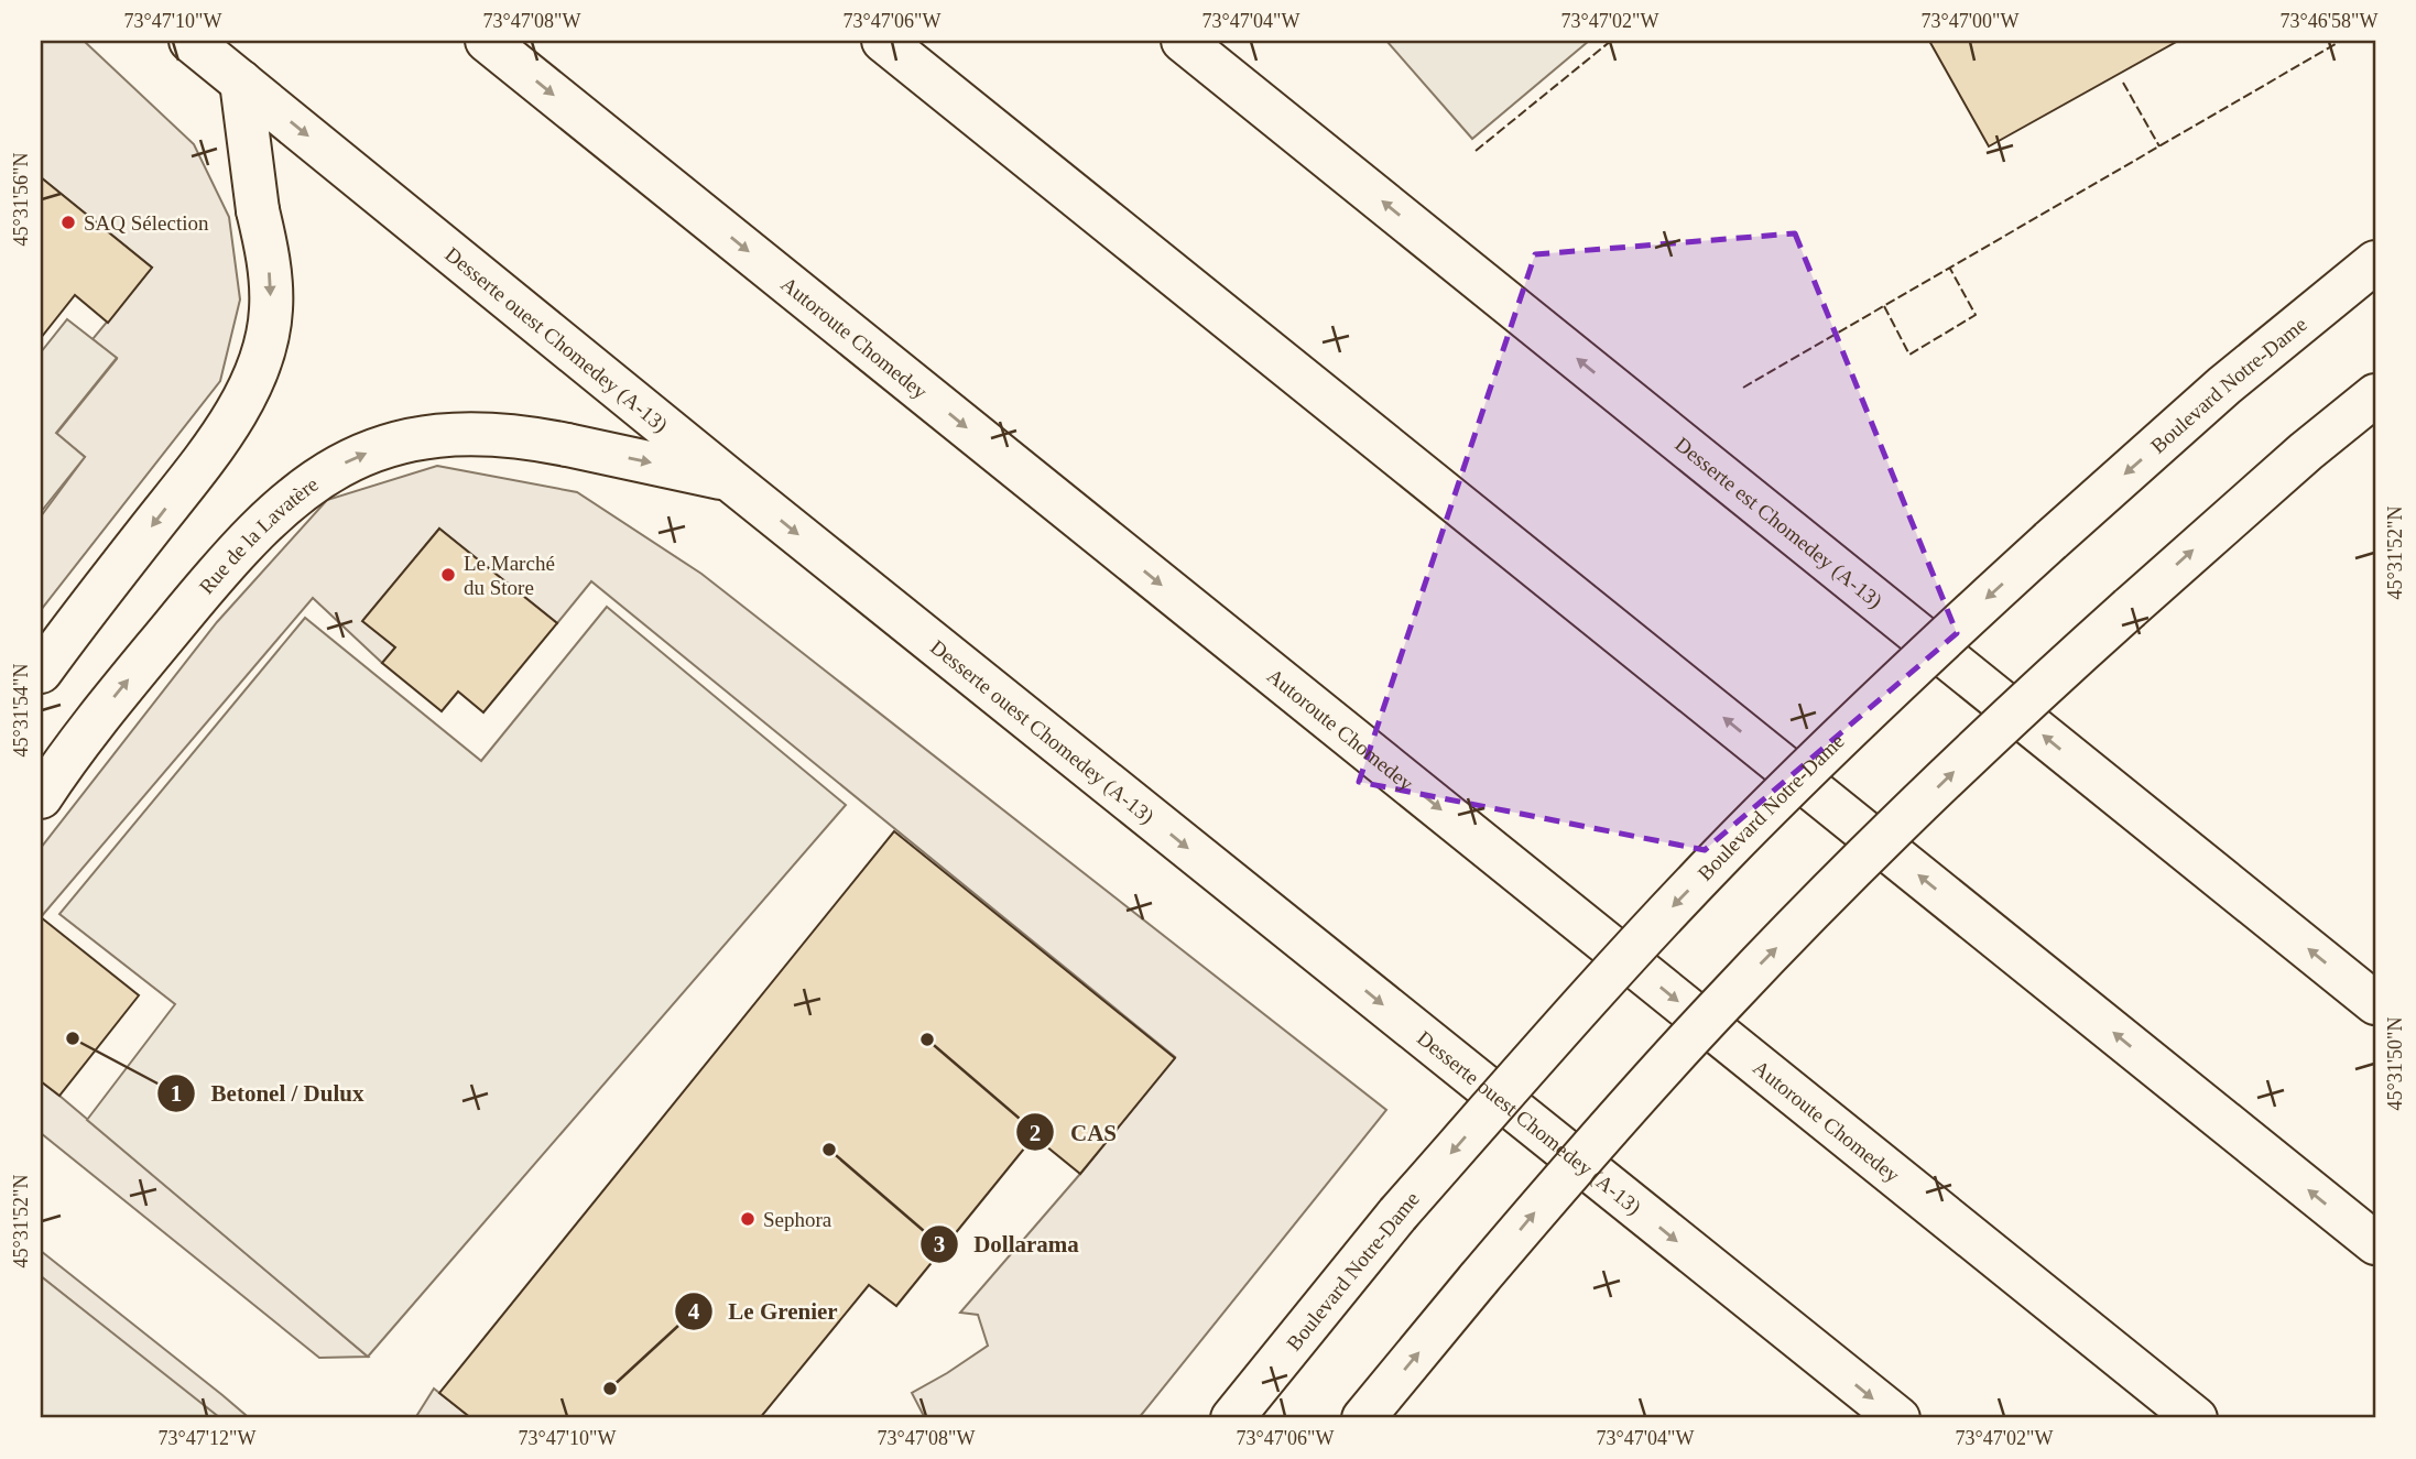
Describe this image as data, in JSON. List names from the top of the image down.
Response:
{
  "streets": {
    "main road": [
      "Autoroute Chomedey",
      "Desserte ouest Chomedey (A-13)",
      "Boulevard Notre-Dame",
      "Desserte est Chomedey (A-13)",
      "Rue de la Lavatère"
    ]
  },
  "crossings": [
    ["Desserte ouest Chomedey (A-13)", "Rue de la Lavatère"]
  ],
  "one_way": ["Desserte ouest Chomedey (A-13)", "Rue de la Lavatère"],
  "places": [
    "SAQ Sélection",
    "Le Marché du Store",
    "Betonel / Dulux",
    "CAS",
    "Dollarama",
    "Sephora",
    "Le Grenier"
  ],
  "coordinates": [
    "73°47'10\"W",
    "73°47'08\"W",
    "73°47'06\"W",
    "73°47'04\"W",
    "73°47'02\"W",
    "73°47'00\"W",
    "73°46'58\"W",
    "45°31'56\"N",
    "45°31'52\"N",
    "45°31'54\"N",
    "45°31'50\"N",
    "73°47'12\"W"
  ]
}
